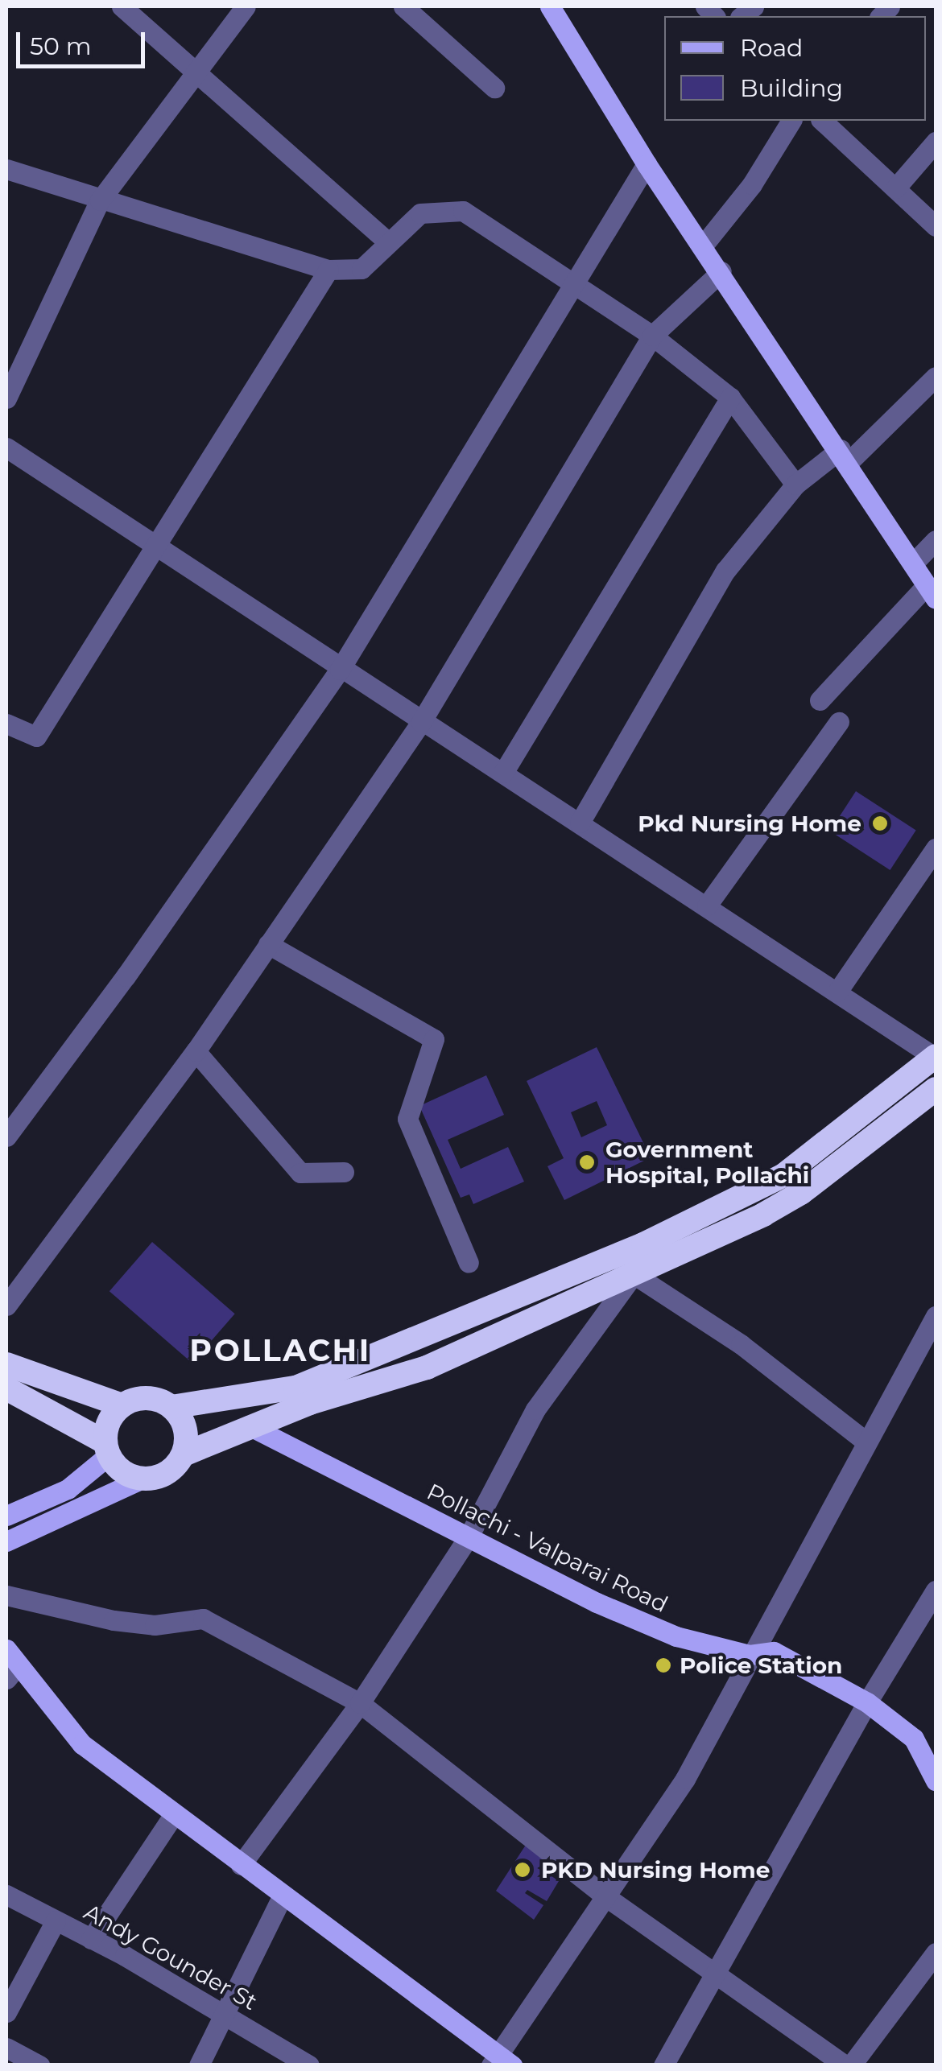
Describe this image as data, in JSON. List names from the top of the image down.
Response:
{
  "streets": {
    "main road": ["Pollachi - Valparai Road"],
    "street": ["Andy Gounder St"]
  },
  "districts": ["POLLACHI"],
  "places": [
    "Pkd Nursing Home",
    "Government Hospital, Pollachi",
    "Police Station",
    "PKD Nursing Home"
  ],
  "legend": ["Road", "Building"],
  "scale_bar": "50 m"
}
